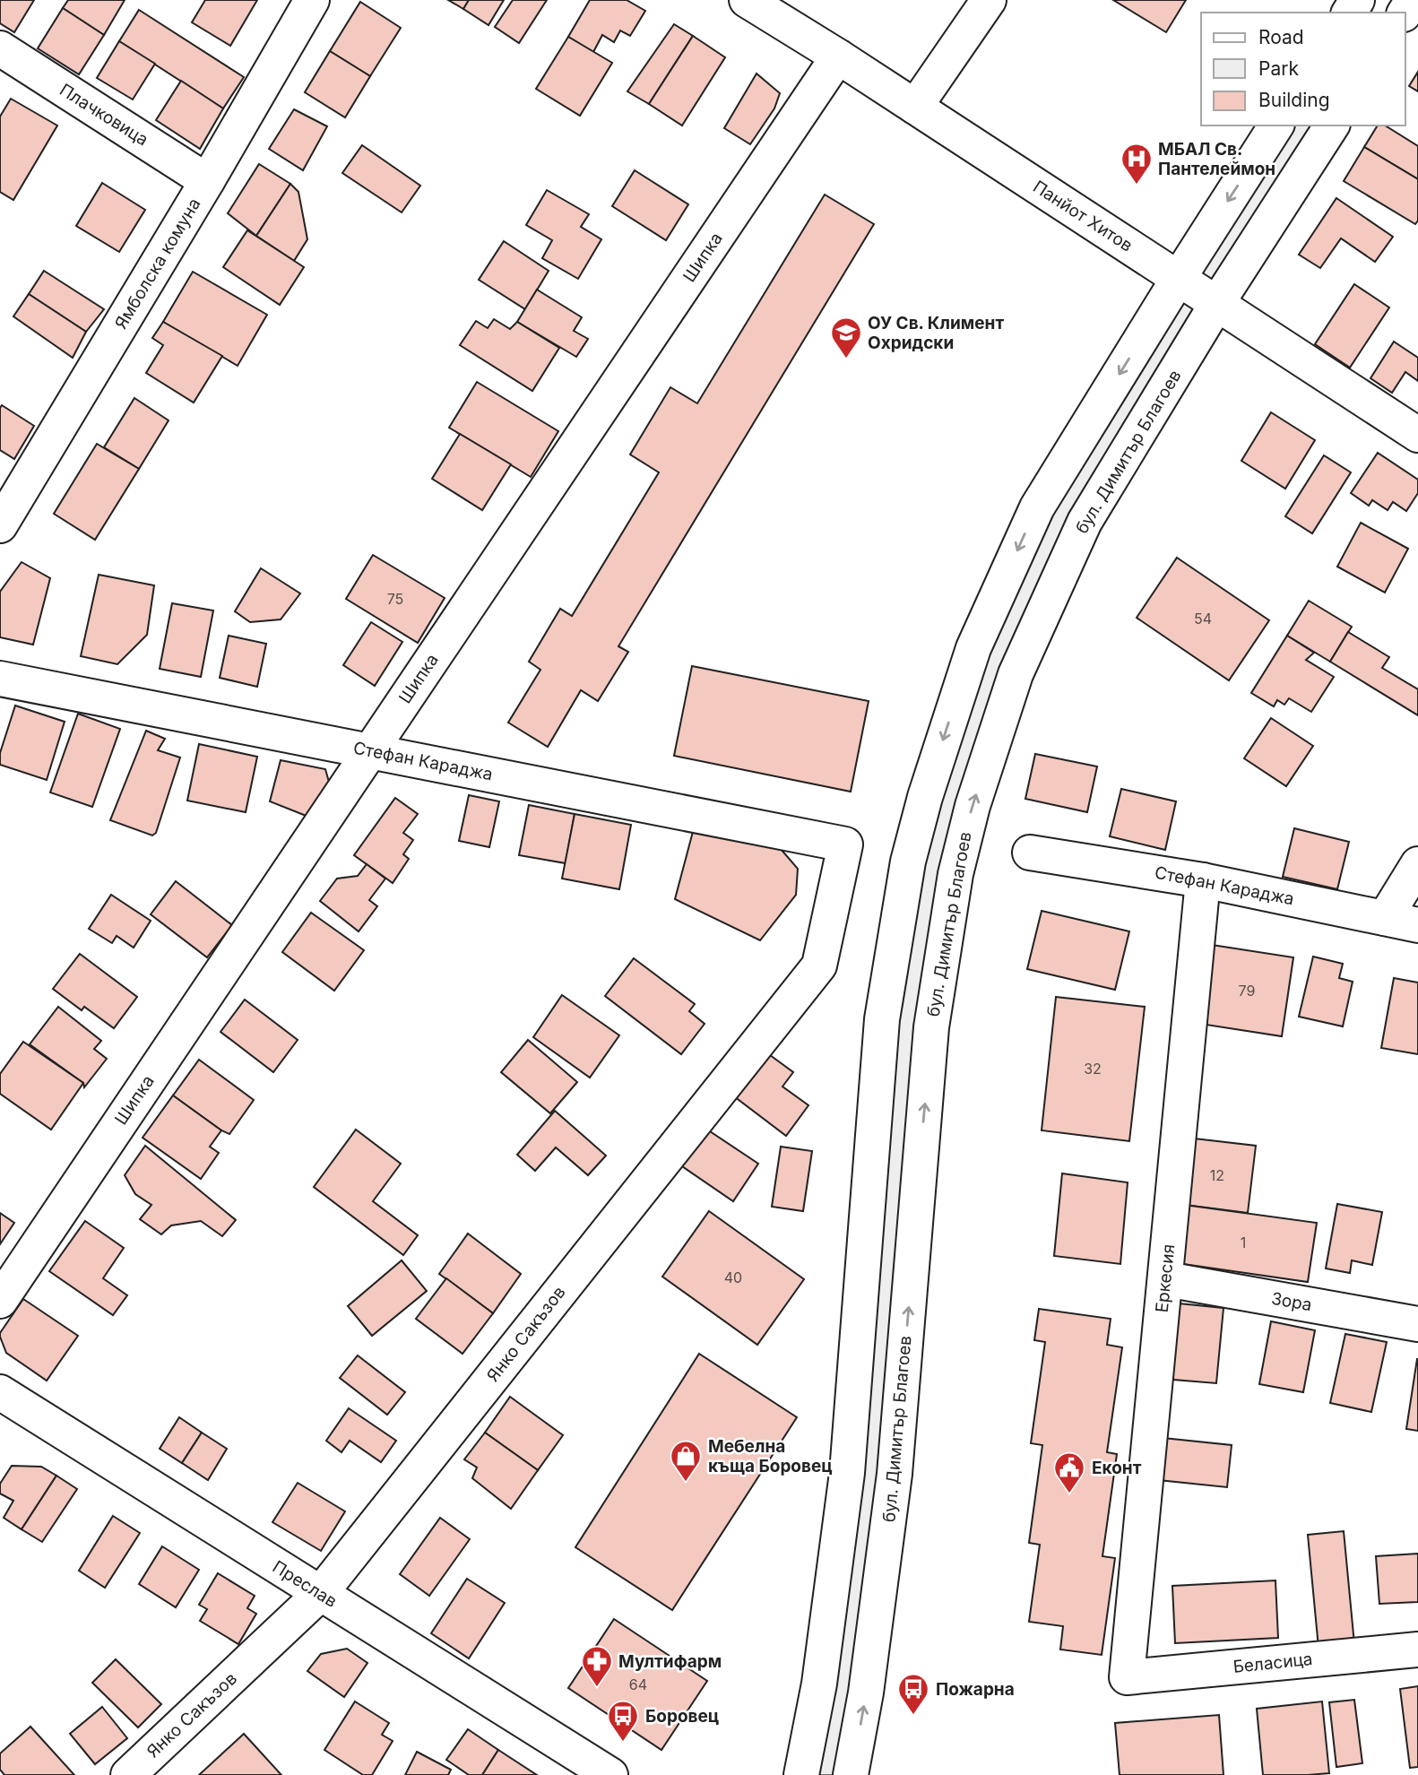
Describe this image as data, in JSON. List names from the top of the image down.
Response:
{
  "streets": {
    "street": [
      "Плачковица",
      "Панйот Хитов",
      "Шипка",
      "Ямболска комуна",
      "бул. Димитър Благоев",
      "Стефан Караджа",
      "Еркесия",
      "Зора",
      "Янко Сакъзов",
      "Преслав",
      "Беласица"
    ]
  },
  "crossings": [
    ["Плачковица", "Ямболска комуна"],
    ["Панйот Хитов", "Шипка"],
    ["Панйот Хитов", "бул. Димитър Благоев"],
    ["Шипка", "Стефан Караджа"],
    ["Стефан Караджа", "Еркесия"],
    ["Стефан Караджа", "Янко Сакъзов"],
    ["Еркесия", "Зора"],
    ["Еркесия", "Беласица"],
    ["Янко Сакъзов", "Преслав"]
  ],
  "places": {
    "hospital": ["МБАЛ Св. Пантелеймон"],
    "school or university": ["ОУ Св. Климент Охридски"],
    "shop": ["Мебелна къща Боровец"],
    "public building": ["Еконт"],
    "pharmacy": ["Мултифарм"],
    "bus stop": ["Пожарна", "Боровец"]
  },
  "house_numbers": [
    "75",
    "54",
    "79",
    "32",
    "12",
    "1",
    "40",
    "64"
  ],
  "legend": ["Road", "Park", "Building"]
}
